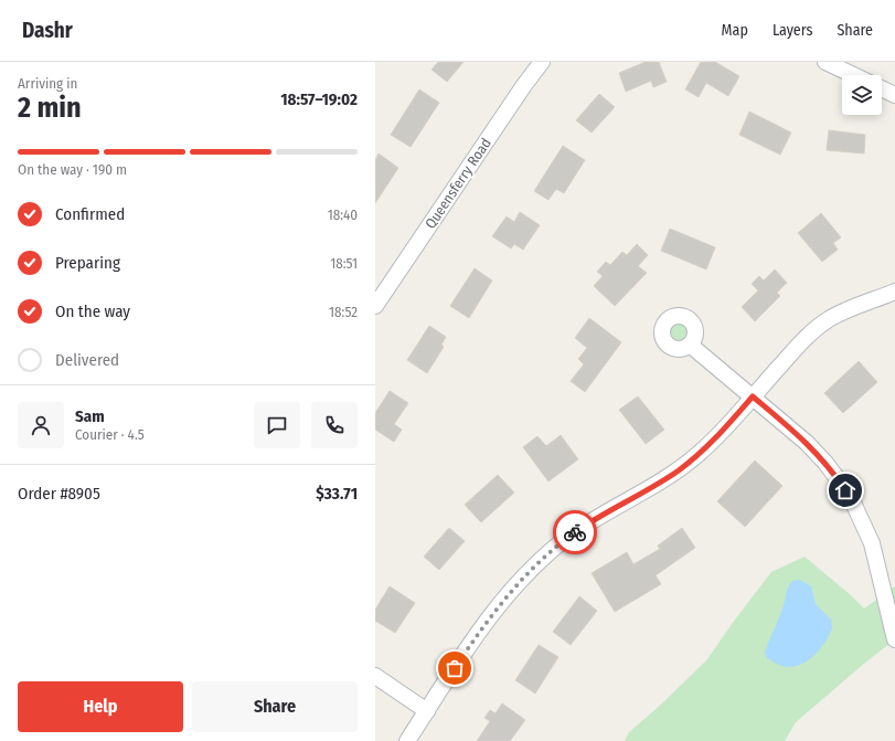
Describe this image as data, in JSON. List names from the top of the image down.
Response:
{
  "streets": {
    "street": ["Queensferry Road"]
  },
  "page": {
    "header": "Dashr",
    "nav": ["Map", "Layers", "Share"],
    "heading": ["2 min", "Arriving in", "18:57–19:02"],
    "panel": [
      "Sam",
      "Courier · 4.5",
      "Order #8905",
      "$33.71"
    ],
    "bar": "On the way · 190 m",
    "list": [
      ["Confirmed", "18:40"],
      ["Preparing", "18:51"],
      ["On the way", "18:52"],
      "Delivered"
    ],
    "buttons": ["Help", "Share"]
  }
}
